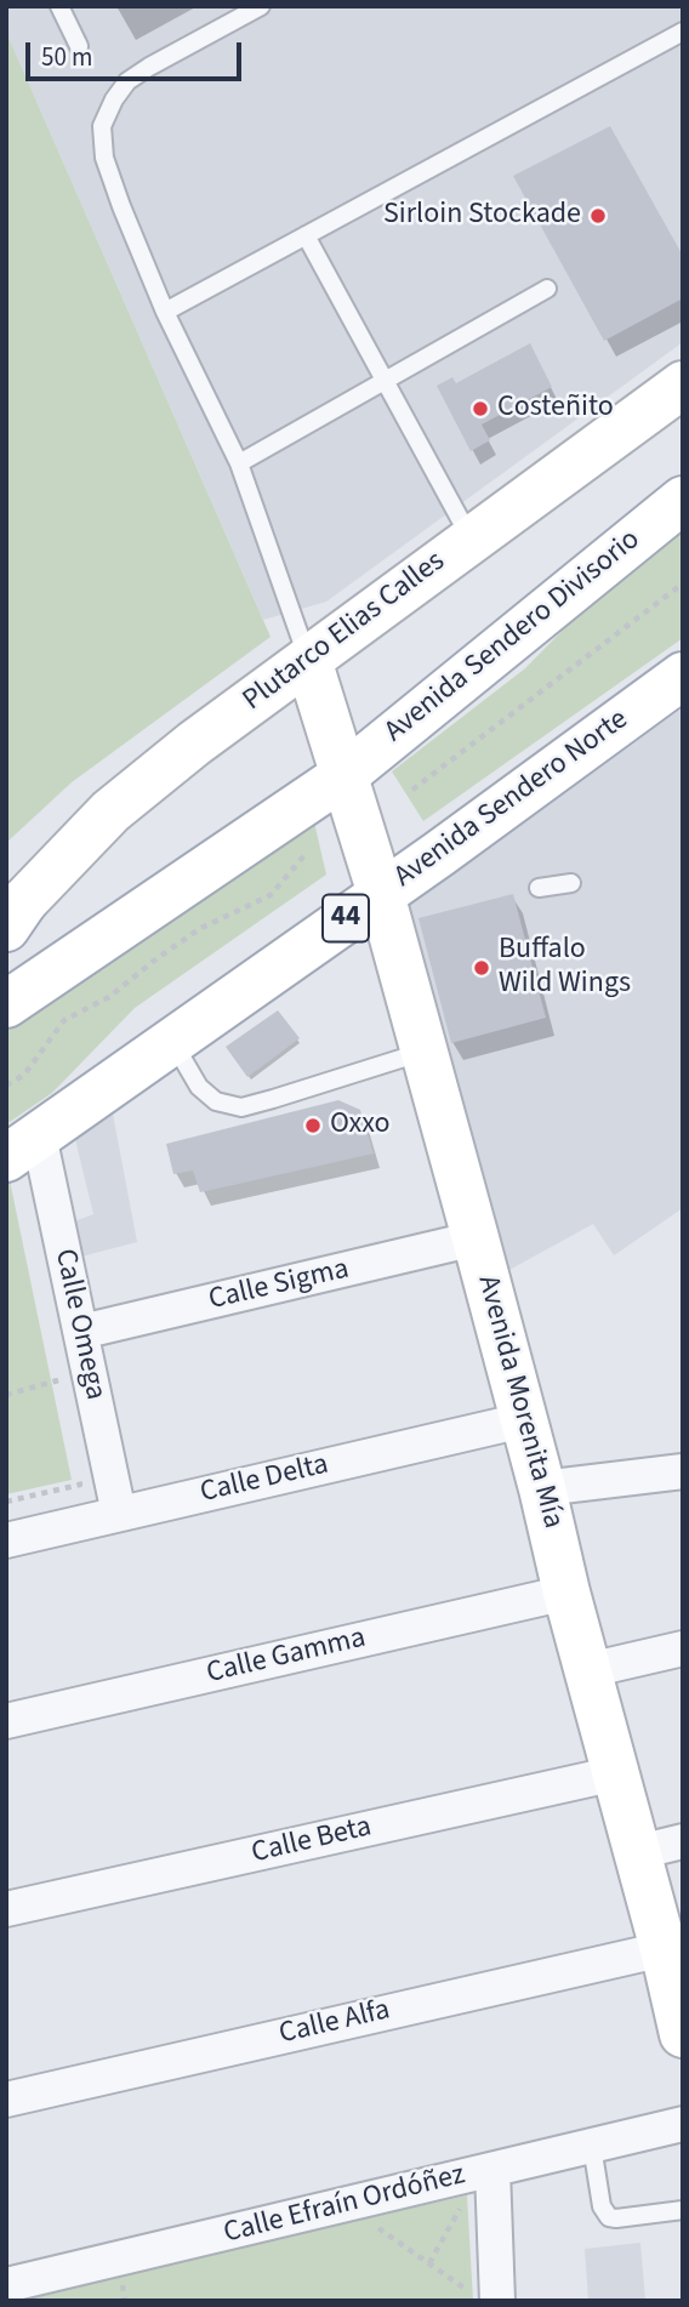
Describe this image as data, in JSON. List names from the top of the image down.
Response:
{
  "streets": {
    "street": [
      "Plutarco Elias Calles",
      "Avenida Sendero Divisorio",
      "Avenida Sendero Norte",
      "44",
      "Calle Sigma",
      "Calle Omega",
      "Avenida Morenita Mía",
      "Calle Delta",
      "Calle Gamma",
      "Calle Beta",
      "Calle Alfa",
      "Calle Efraín Ordóñez"
    ]
  },
  "crossings": [
    ["Plutarco Elias Calles", "Avenida Morenita Mía"],
    ["Avenida Sendero Divisorio", "Avenida Morenita Mía"],
    ["Avenida Sendero Norte", "Calle Omega"],
    ["Avenida Sendero Norte", "Avenida Morenita Mía"],
    ["Calle Sigma", "Calle Omega"],
    ["Calle Sigma", "Avenida Morenita Mía"],
    ["Calle Omega", "Calle Delta"],
    ["Avenida Morenita Mía", "Calle Delta"],
    ["Avenida Morenita Mía", "Calle Gamma"],
    ["Avenida Morenita Mía", "Calle Beta"],
    ["Avenida Morenita Mía", "Calle Alfa"]
  ],
  "places": [
    "Sirloin Stockade",
    "Costeñito",
    "Buffalo Wild Wings",
    "Oxxo"
  ],
  "scale_bar": "50 m"
}
